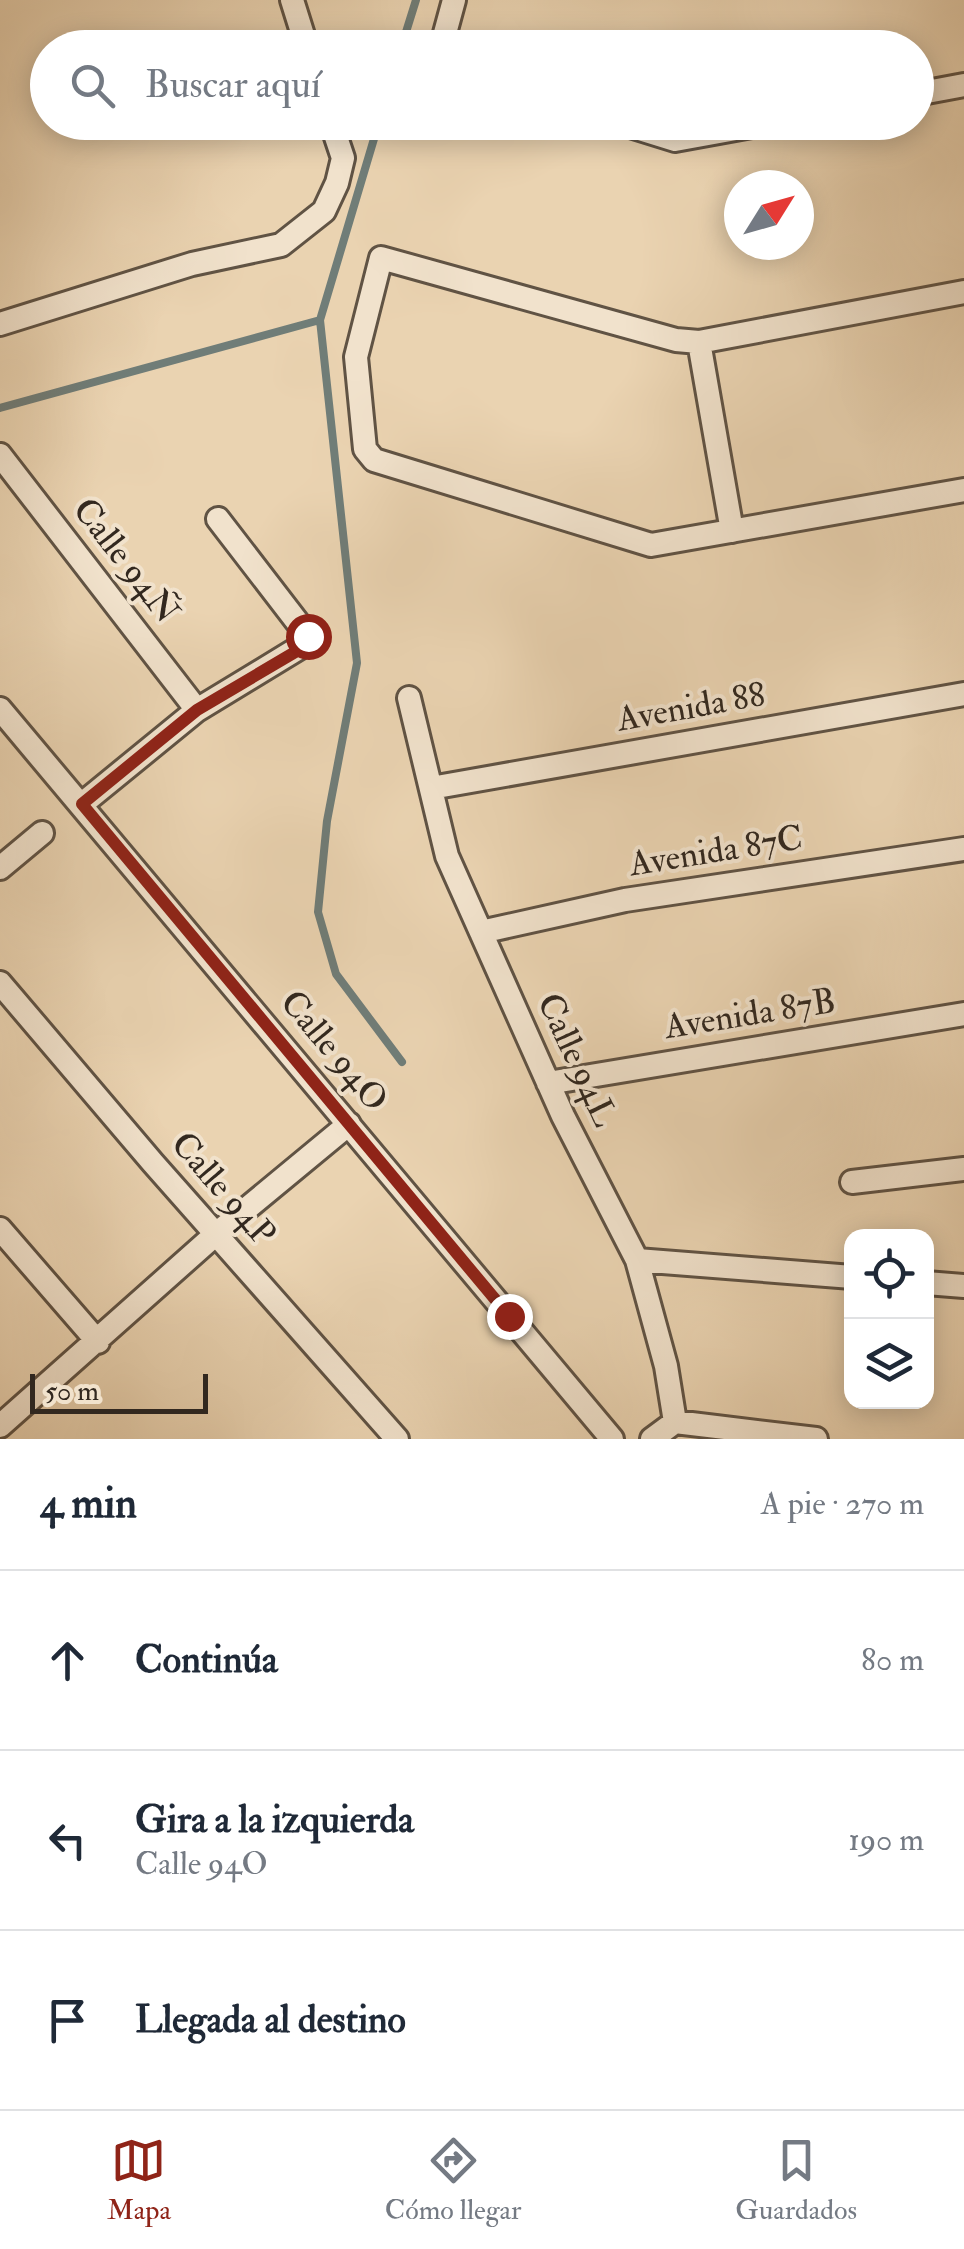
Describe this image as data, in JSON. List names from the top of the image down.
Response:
{
  "streets": {
    "street": [
      "Calle 94Ñ",
      "Avenida 88",
      "Avenida 87C",
      "Avenida 87B",
      "Calle 94O",
      "Calle 94L",
      "Calle 94P"
    ]
  },
  "crossings": [
    ["Avenida 88", "Calle 94L"],
    ["Avenida 87C", "Calle 94L"],
    ["Avenida 87B", "Calle 94L"]
  ],
  "scale_bar": "50 m",
  "north": "top right",
  "page": {
    "search": "Buscar aquí",
    "scale": "50 m",
    "heading": ["4 min", "A pie · 270 m"],
    "list": [
      ["Continúa", "80 m"],
      ["Gira a la izquierda", "Calle 94O", "190 m"],
      "Llegada al destino"
    ],
    "nav": ["Mapa", "Cómo llegar", "Guardados"]
  }
}
